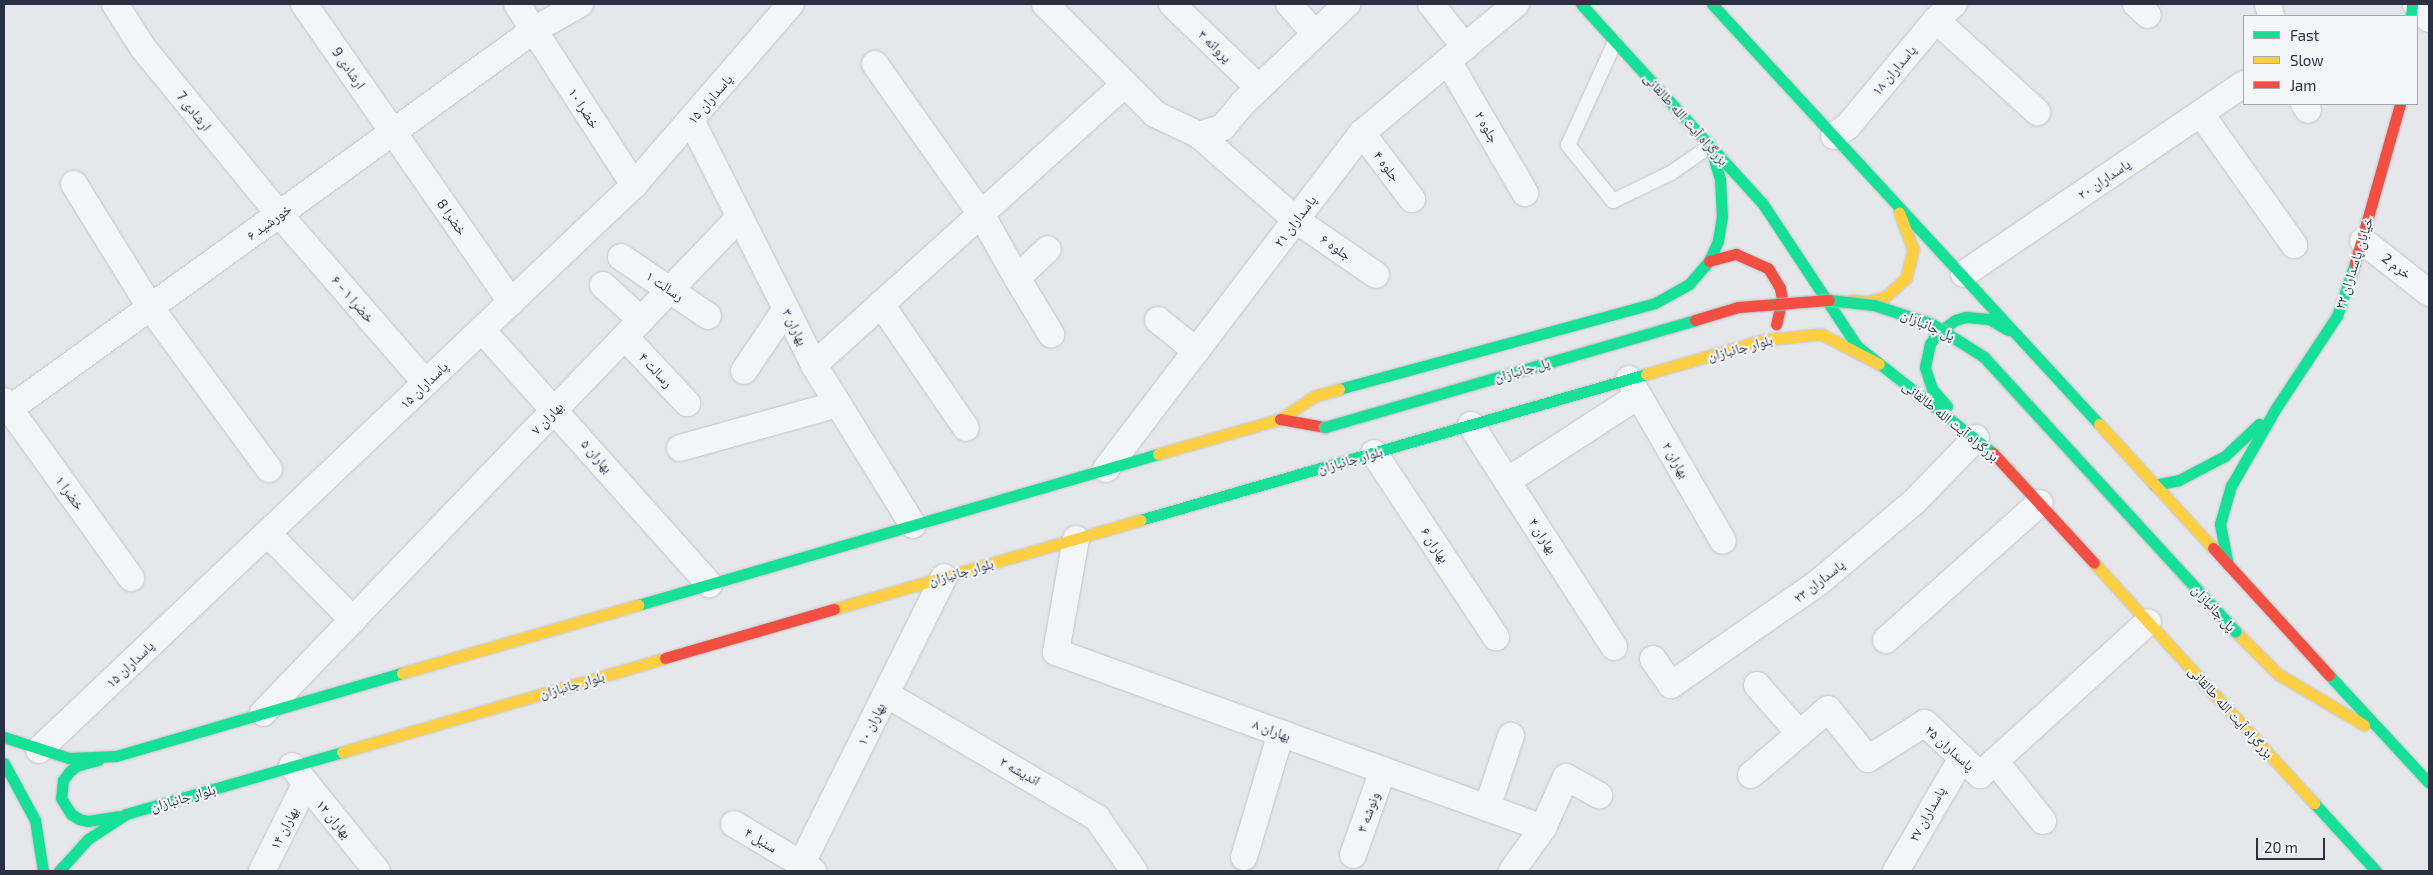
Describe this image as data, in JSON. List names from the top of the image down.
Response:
{
  "streets": {
    "main road": [
      "بزرگراه آیت الله طالقانی",
      "خیابان پاسداران ۲۲",
      "پل جانبازان",
      "بلوار جانبازان"
    ],
    "street": [
      "پروانه ۳",
      "ارشادی 9",
      "پاسداران ۱۸",
      "پاسداران ۱۵",
      "خضرا ۱۰",
      "ارشادی 7",
      "جلوه ۲",
      "جلوه ۴",
      "پاسداران ۲۰",
      "خضرا 8",
      "پاسداران ۲۱",
      "خورشید ۶",
      "جلوه ۶",
      "خرم 2",
      "رسالت ۱",
      "خضرا ۱ - ۶",
      "بهاران ۳",
      "رسالت ۴",
      "بهاران ۷",
      "بهاران ۵",
      "بهاران ۲",
      "خضرا ۱",
      "بهاران ۴",
      "بهاران ۶",
      "پاسداران ۲۳",
      "بهاران ۱۰",
      "بهاران ۸",
      "پاسداران ۲۵",
      "اندیشه ۲",
      "ونوشه ۳",
      "پاسداران ۲۷",
      "بهاران ۱۲",
      "بهاران ۱۴",
      "سنبل ۴"
    ]
  },
  "crossings": [
    ["ارشادی 9", "خضرا 8"],
    ["ارشادی 9", "خورشید ۶"],
    ["پاسداران ۱۵", "خضرا ۱۰"],
    ["پاسداران ۱۵", "خضرا 8"],
    ["پاسداران ۱۵", "خضرا ۱ - ۶"],
    ["پاسداران ۱۵", "بهاران ۳"],
    ["پاسداران ۱۵", "بهاران ۵"],
    ["خضرا ۱۰", "خورشید ۶"],
    ["ارشادی 7", "خورشید ۶"],
    ["ارشادی 7", "خضرا ۱ - ۶"],
    ["بزرگراه آیت الله طالقانی", "بلوار جانبازان"],
    ["بزرگراه آیت الله طالقانی", "پاسداران ۲۳"],
    ["بزرگراه آیت الله طالقانی", "پاسداران ۲۵"],
    ["جلوه ۲", "پاسداران ۲۱"],
    ["جلوه ۴", "پاسداران ۲۱"],
    ["خضرا 8", "خورشید ۶"],
    ["پاسداران ۲۱", "جلوه ۶"],
    ["خورشید ۶", "خضرا ۱ - ۶"],
    ["خورشید ۶", "خضرا ۱"],
    ["خیابان پاسداران ۲۲", "خرم 2"],
    ["رسالت ۱", "بهاران ۷"],
    ["بهاران ۳", "بهاران ۷"],
    ["بلوار جانبازان", "بهاران ۲"],
    ["بلوار جانبازان", "بهاران ۴"],
    ["بلوار جانبازان", "بهاران ۶"],
    ["بلوار جانبازان", "بهاران ۱۰"],
    ["بلوار جانبازان", "بهاران ۸"],
    ["بلوار جانبازان", "بهاران ۱۲"],
    ["بلوار جانبازان", "بهاران ۱۴"],
    ["رسالت ۴", "بهاران ۷"],
    ["بهاران ۷", "بهاران ۵"],
    ["بهاران ۱۰", "اندیشه ۲"],
    ["بهاران ۱۰", "سنبل ۴"],
    ["بهاران ۸", "ونوشه ۳"],
    ["پاسداران ۲۵", "پاسداران ۲۷"],
    ["بهاران ۱۲", "بهاران ۱۴"]
  ],
  "legend": ["Fast", "Slow", "Jam"],
  "scale_bar": "20 m"
}
